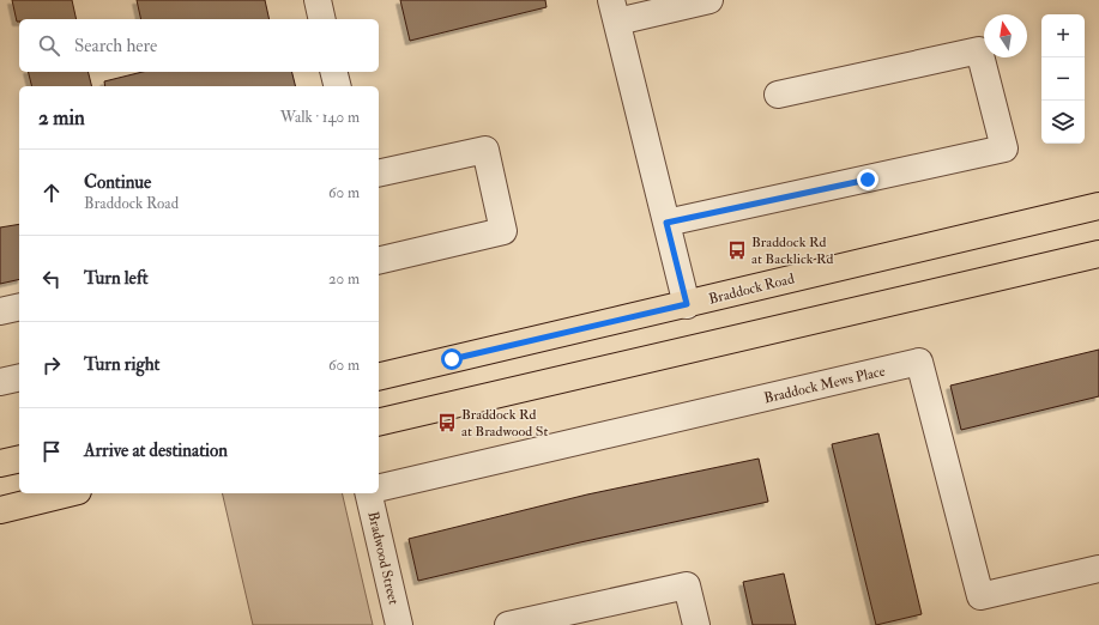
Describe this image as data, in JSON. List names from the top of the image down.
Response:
{
  "streets": {
    "main road": ["Braddock Road"],
    "street": ["Braddock Mews Place", "Bradwood Street"]
  },
  "places": {
    "bus stop": ["Braddock Rd at Backlick Rd", "Braddock Rd at Bradwood St"]
  },
  "north": "top",
  "page": {
    "map_buttons": ["+", "−"],
    "search": "Search here",
    "heading": ["2 min", "Walk · 140 m"],
    "list": [
      ["Continue", "Braddock Road", "60 m"],
      ["Turn left", "20 m"],
      ["Turn right", "60 m"],
      "Arrive at destination"
    ]
  }
}
